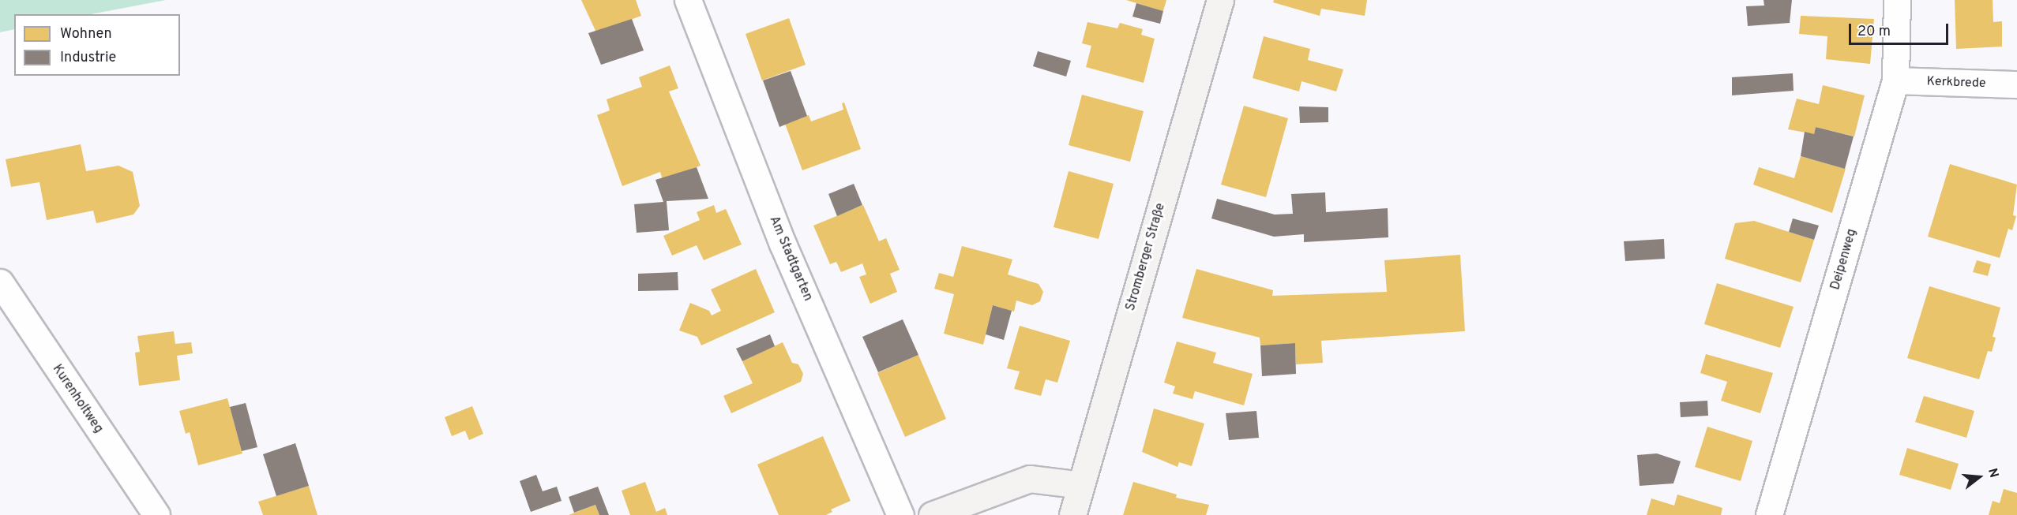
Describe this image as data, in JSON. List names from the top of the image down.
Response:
{
  "streets": {
    "main road": ["Stromberger Straße"],
    "street": [
      "Kerkbrede",
      "Am Stadtgarten",
      "Deipenweg",
      "Kurenholtweg"
    ]
  },
  "crossings": [
    ["Kerkbrede", "Deipenweg"]
  ],
  "legend": ["Wohnen", "Industrie"],
  "scale_bar": "20 m",
  "north": "right"
}
